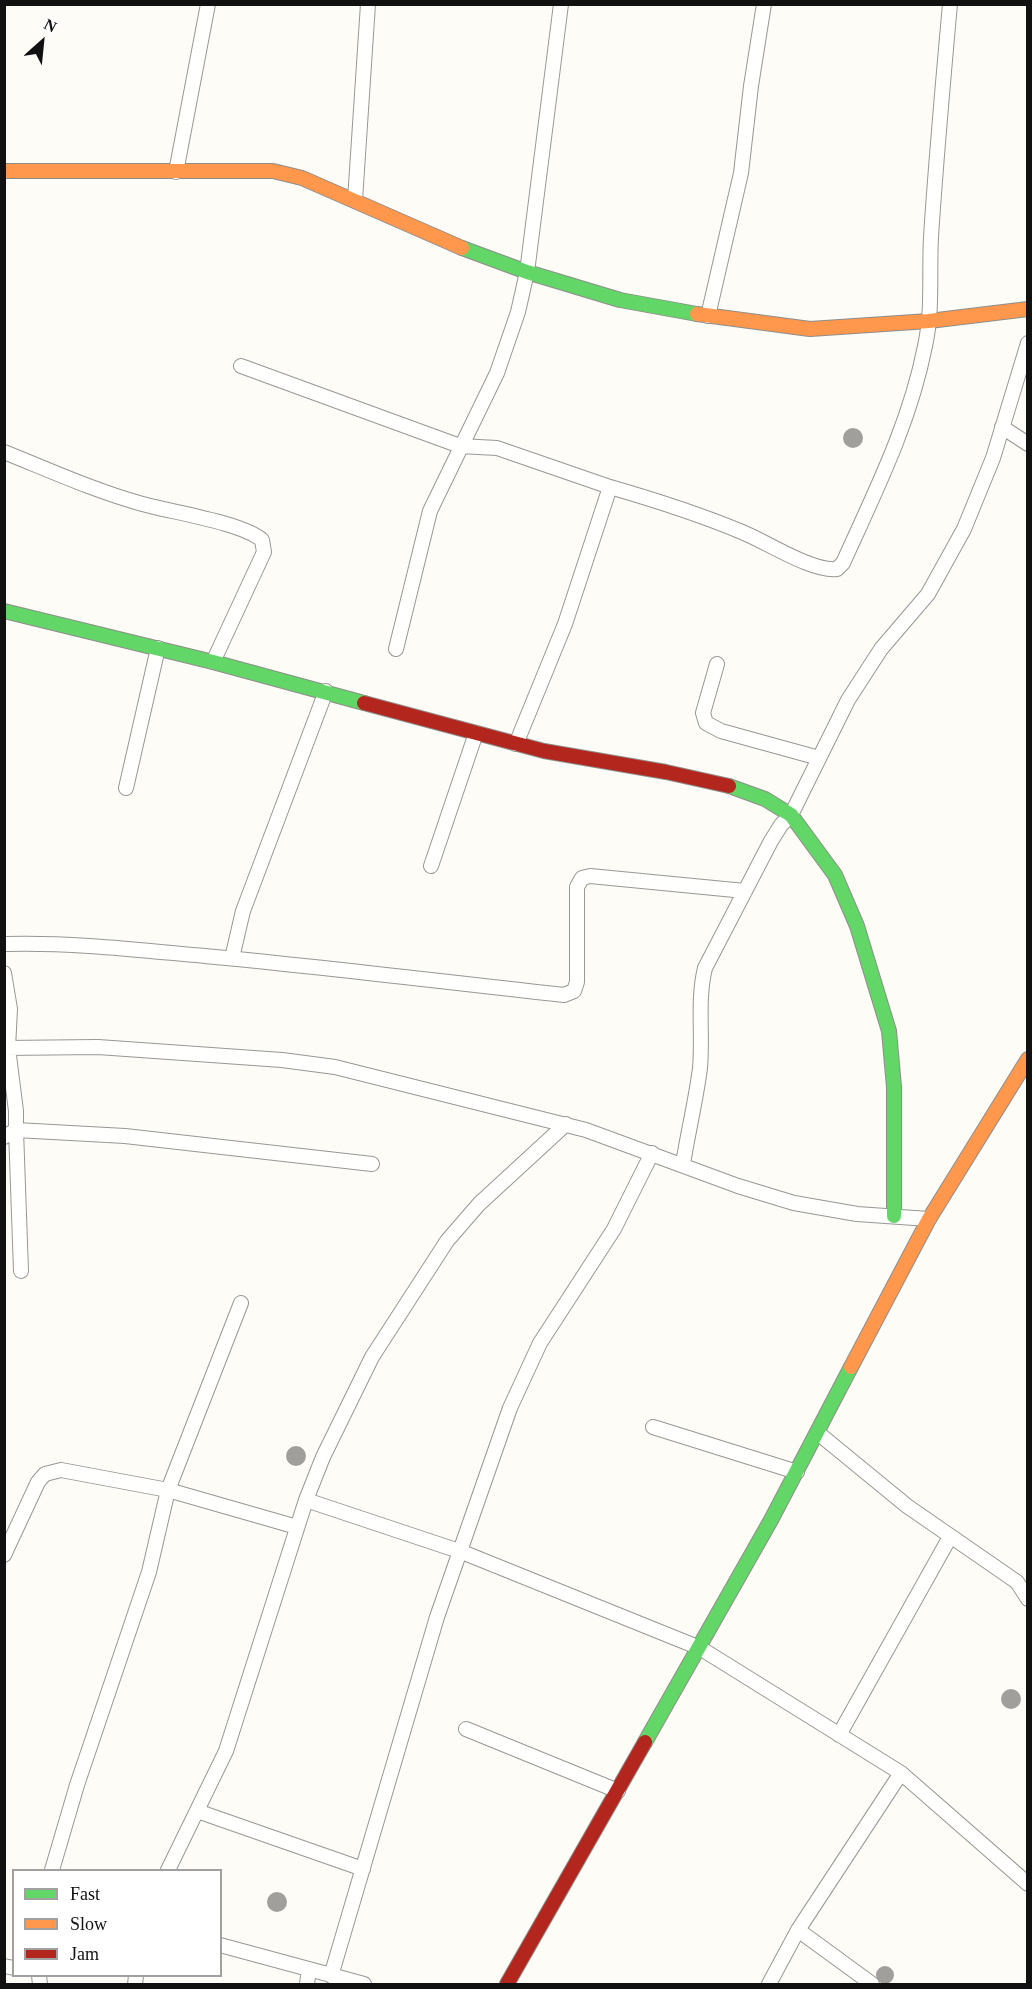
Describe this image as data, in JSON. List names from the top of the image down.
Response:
{
  "legend": ["Fast", "Slow", "Jam"],
  "north": "top right"
}
